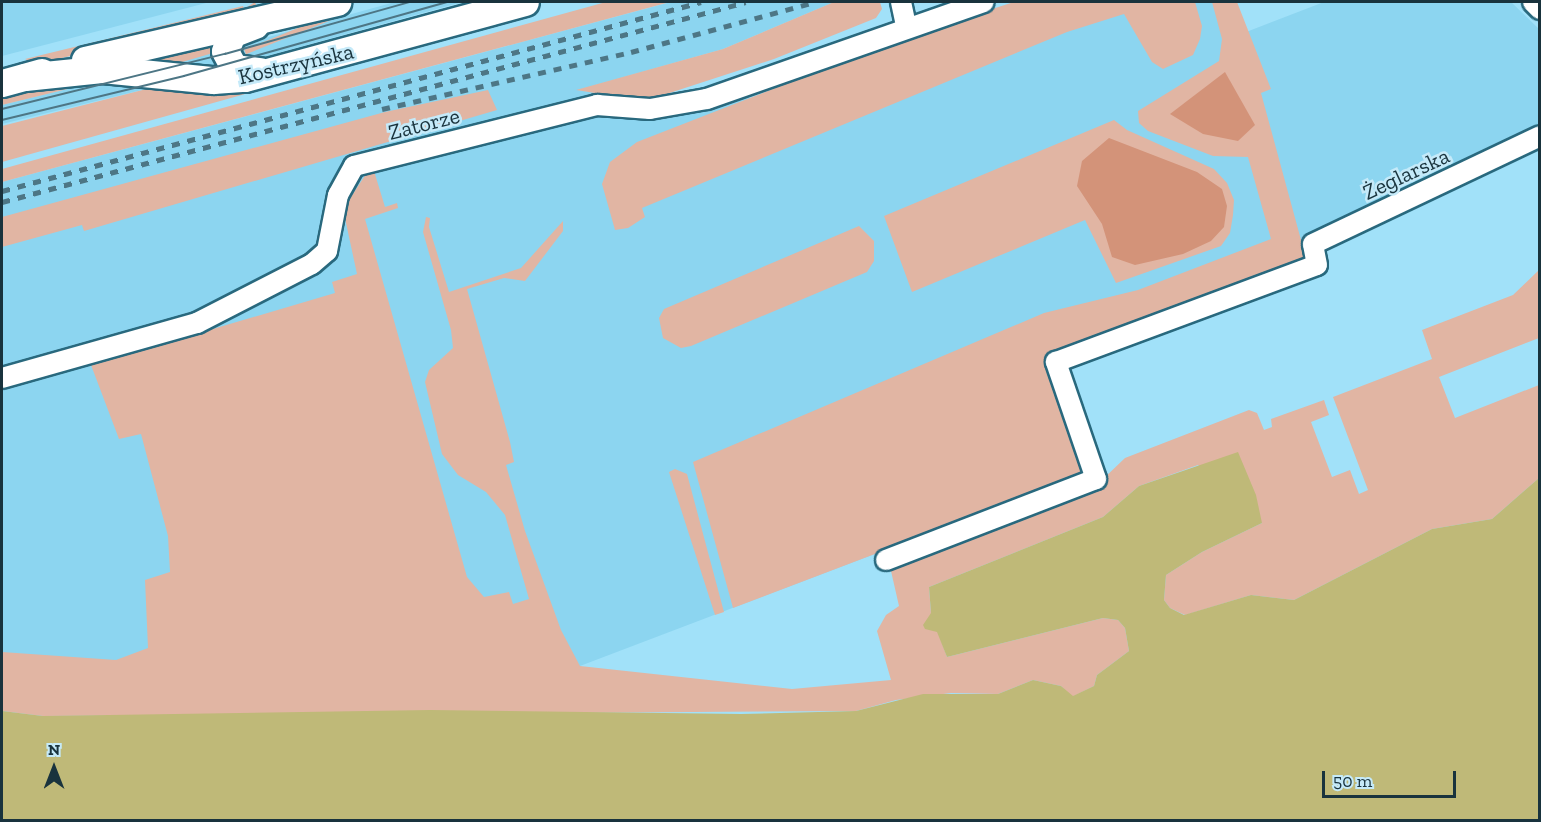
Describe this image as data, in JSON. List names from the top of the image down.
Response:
{
  "streets": {
    "main road": ["Kostrzyńska"],
    "street": ["Zatorze", "Żeglarska"]
  },
  "scale_bar": "50 m",
  "north": "top"
}
